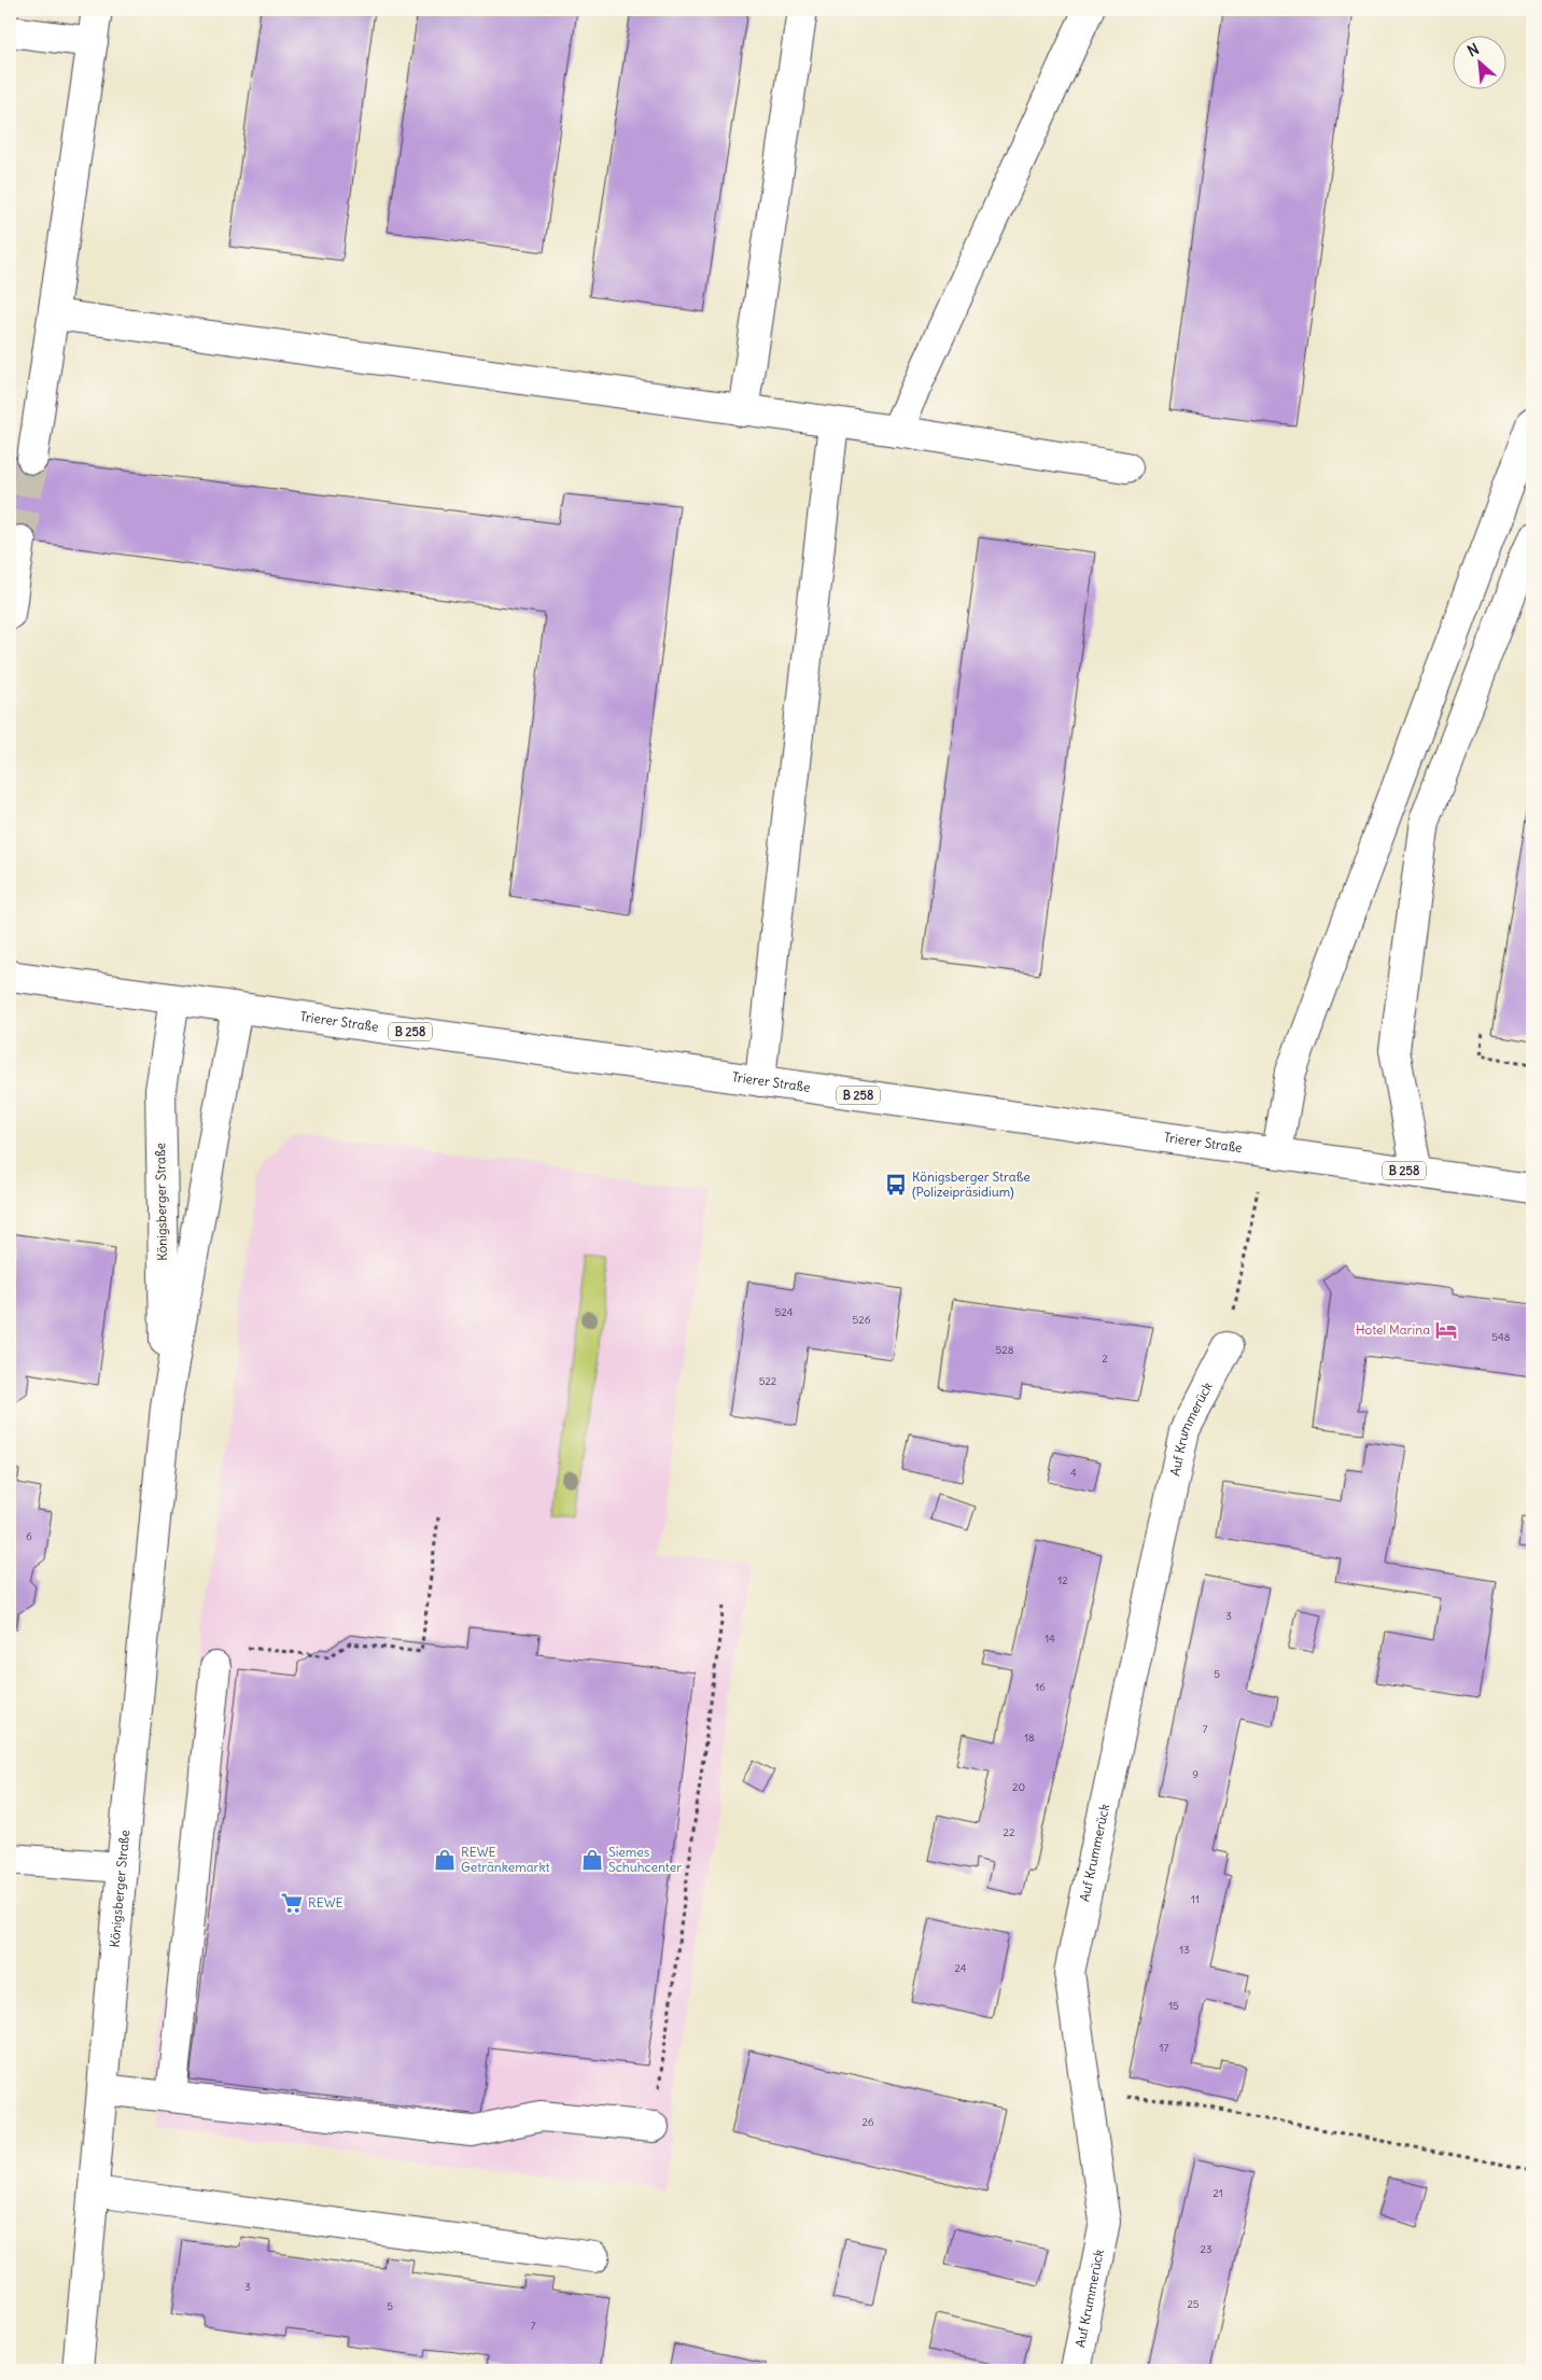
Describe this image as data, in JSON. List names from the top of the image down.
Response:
{
  "streets": {
    "street": [
      "Trierer Straße",
      "B 258",
      "Königsberger Straße",
      "Auf Krummerück"
    ]
  },
  "crossings": [
    ["Trierer Straße", "Königsberger Straße"]
  ],
  "places": {
    "bus stop": ["Königsberger Straße (Polizeipräsidium)"],
    "hotel": ["Hotel Marina"],
    "shop": ["REWE Getränkemarkt", "Siemes Schuhcenter"],
    "supermarket": ["REWE"]
  },
  "house_numbers": [
    "524",
    "526",
    "548",
    "528",
    "2",
    "522",
    "4",
    "6",
    "12",
    "3",
    "14",
    "5",
    "16",
    "7",
    "18",
    "9",
    "20",
    "22",
    "11",
    "13",
    "24",
    "15",
    "17",
    "26",
    "21",
    "23",
    "3",
    "25",
    "5",
    "7"
  ],
  "north": "top left"
}
